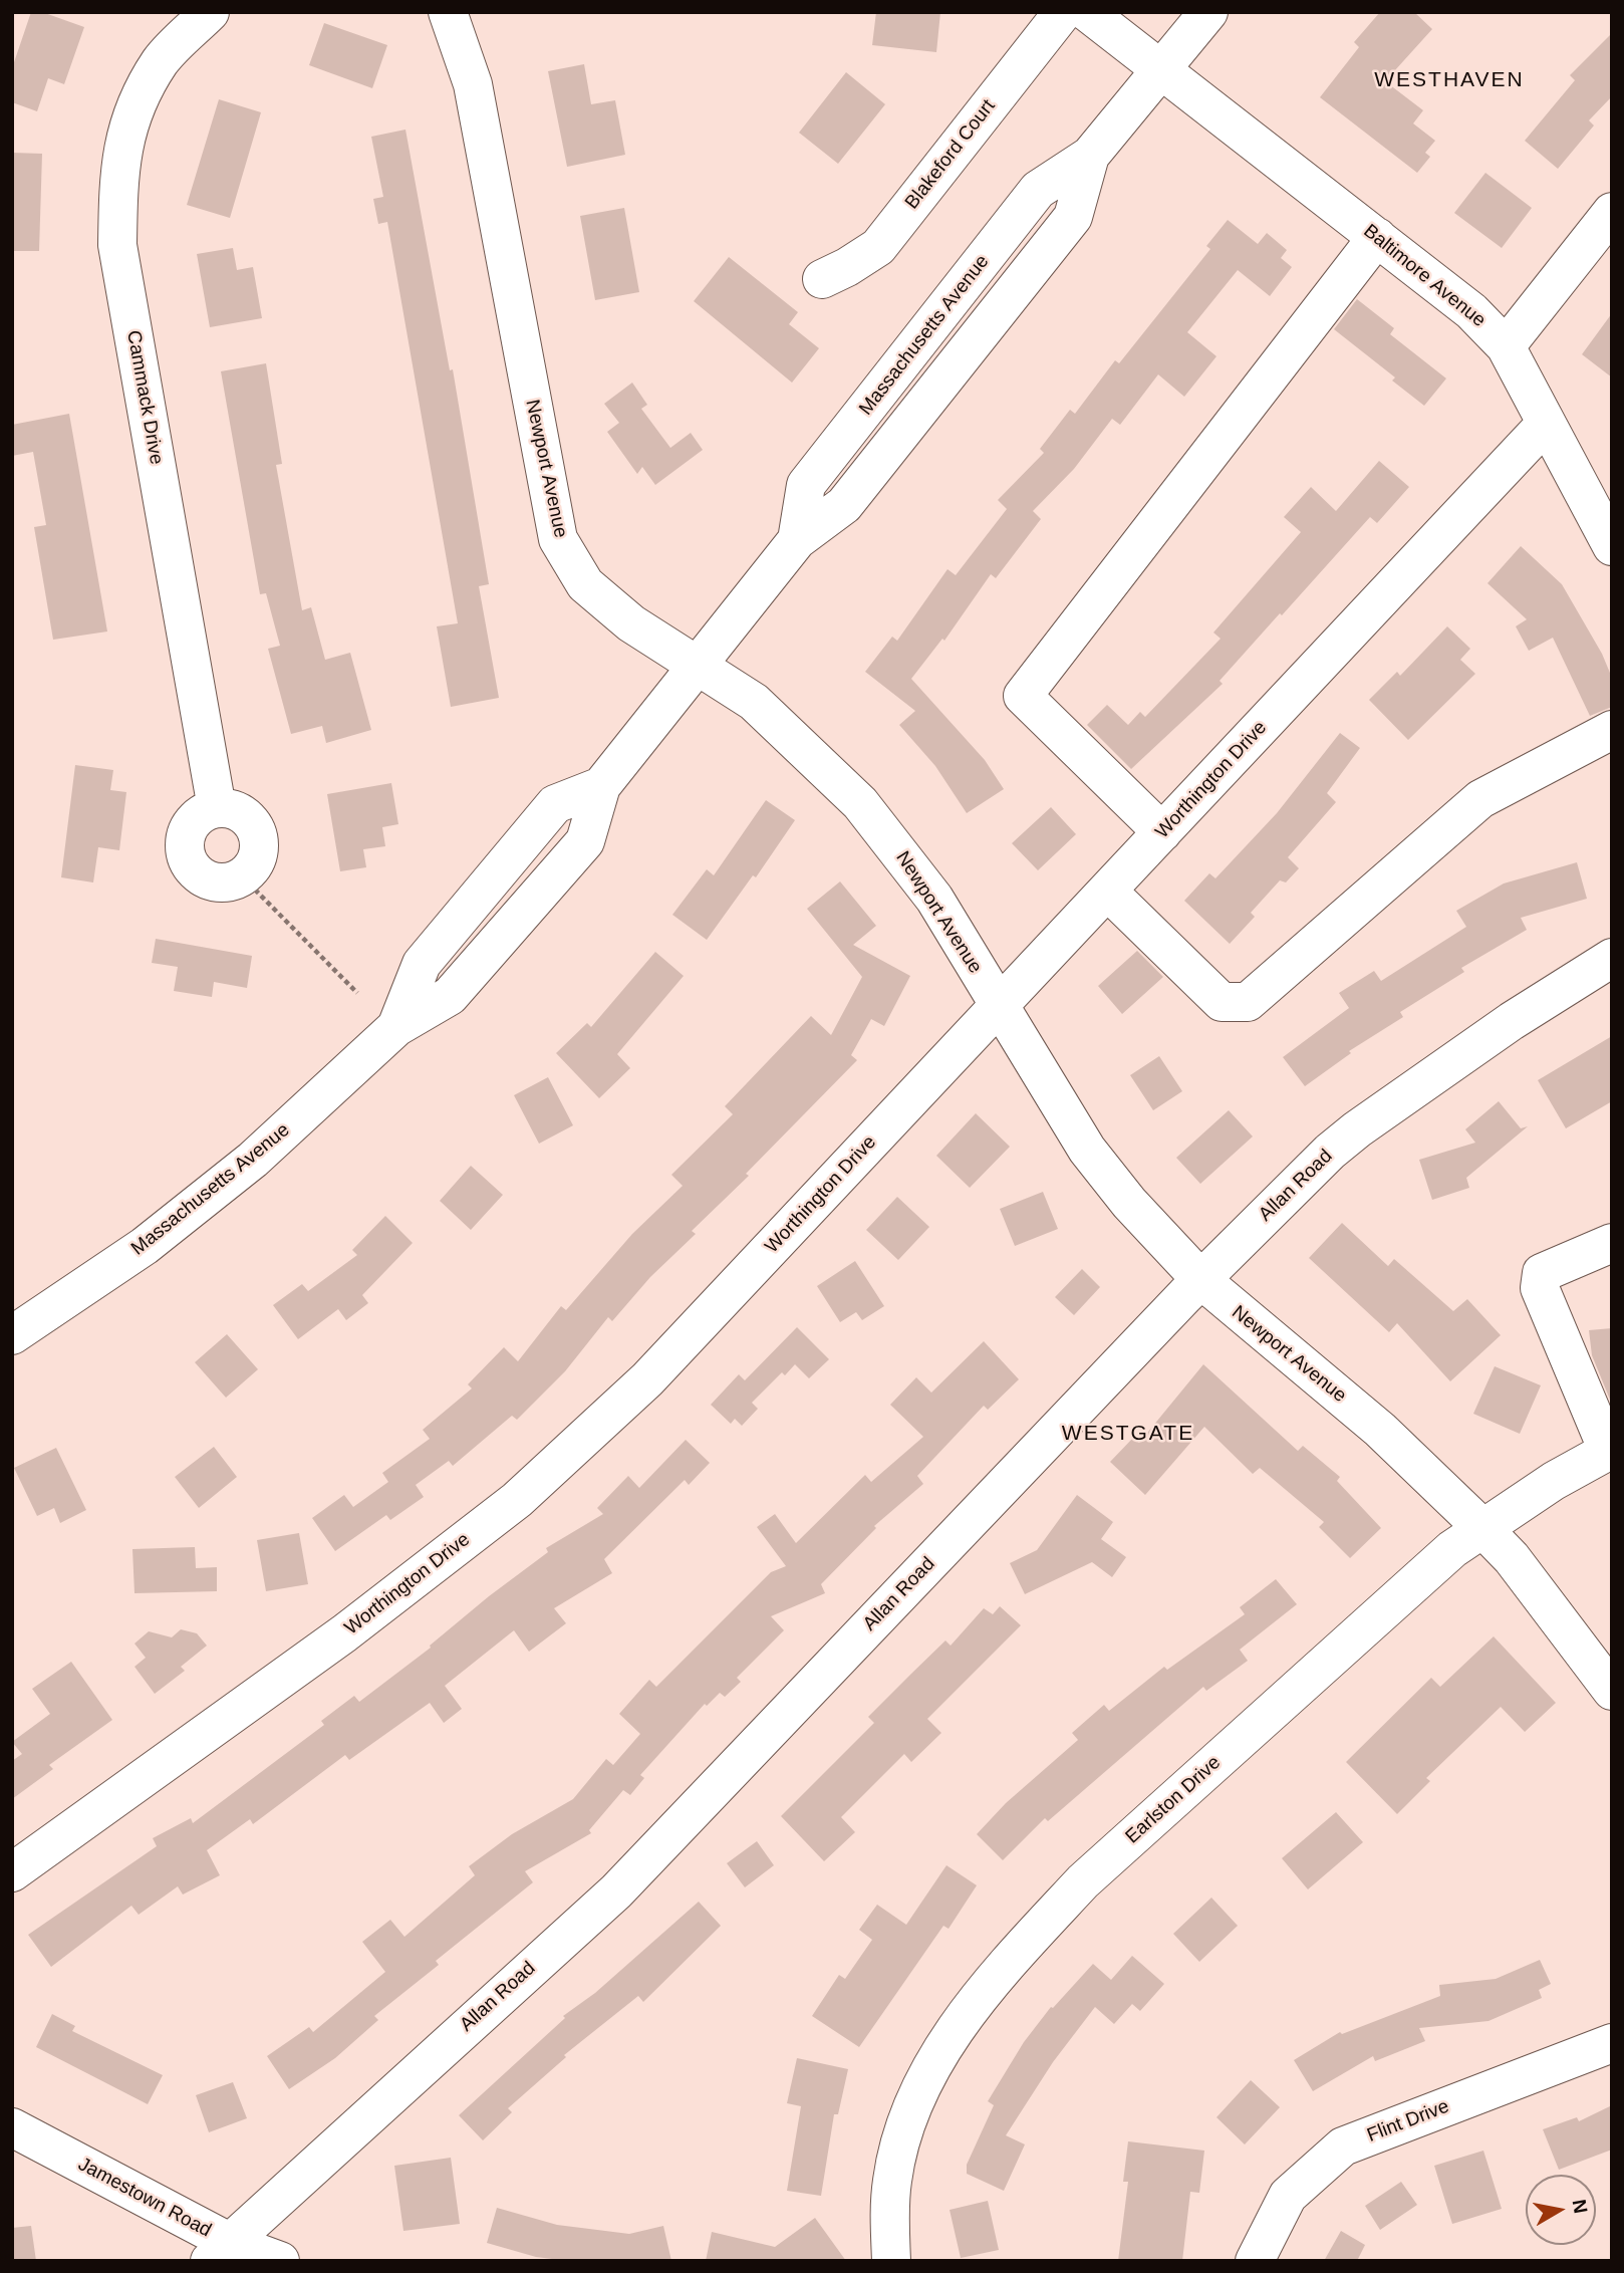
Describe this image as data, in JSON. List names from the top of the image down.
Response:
{
  "streets": {
    "street": [
      "Blakeford Court",
      "Baltimore Avenue",
      "Massachusetts Avenue",
      "Cammack Drive",
      "Newport Avenue",
      "Worthington Drive",
      "Allan Road",
      "Earlston Drive",
      "Flint Drive",
      "Jamestown Road"
    ]
  },
  "crossings": [
    ["Baltimore Avenue", "Massachusetts Avenue"],
    ["Baltimore Avenue", "Worthington Drive"],
    ["Massachusetts Avenue", "Newport Avenue"],
    ["Newport Avenue", "Worthington Drive"],
    ["Newport Avenue", "Allan Road"],
    ["Newport Avenue", "Earlston Drive"],
    ["Allan Road", "Jamestown Road"]
  ],
  "districts": ["WESTHAVEN", "WESTGATE"],
  "north": "right"
}
